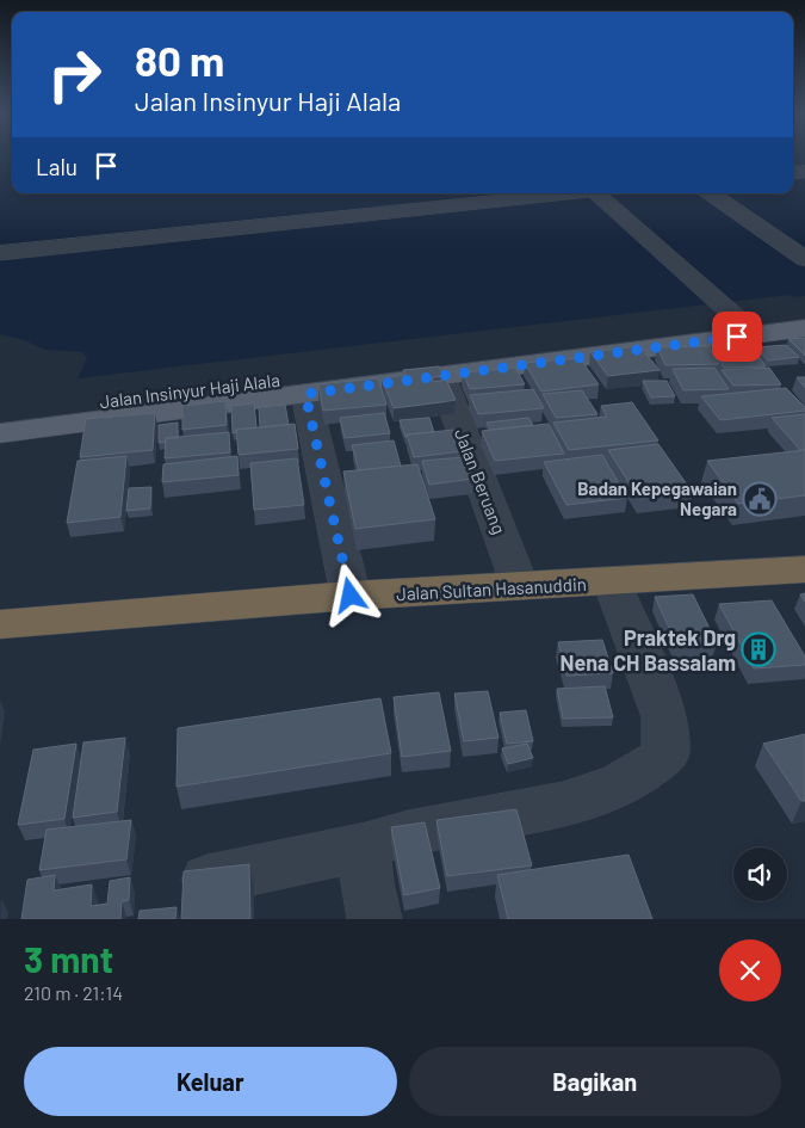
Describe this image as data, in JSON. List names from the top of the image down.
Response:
{
  "streets": {
    "highway": ["Jalan Sultan Hasanuddin"],
    "main road": ["Jalan Insinyur Haji Alala"],
    "street": ["Jalan Beruang"]
  },
  "crossings": [
    ["Jalan Insinyur Haji Alala", "Jalan Beruang"],
    ["Jalan Beruang", "Jalan Sultan Hasanuddin"]
  ],
  "places": {
    "public building": ["Badan Kepegawaian Negara"],
    "building": ["Praktek Drg Nena CH Bassalam"]
  },
  "page": {
    "turn": ["80 m", "Jalan Insinyur Haji Alala"],
    "then": "Lalu",
    "heading": ["3 mnt", "210 m · 21:14"],
    "buttons": ["Keluar", "Bagikan"]
  }
}
